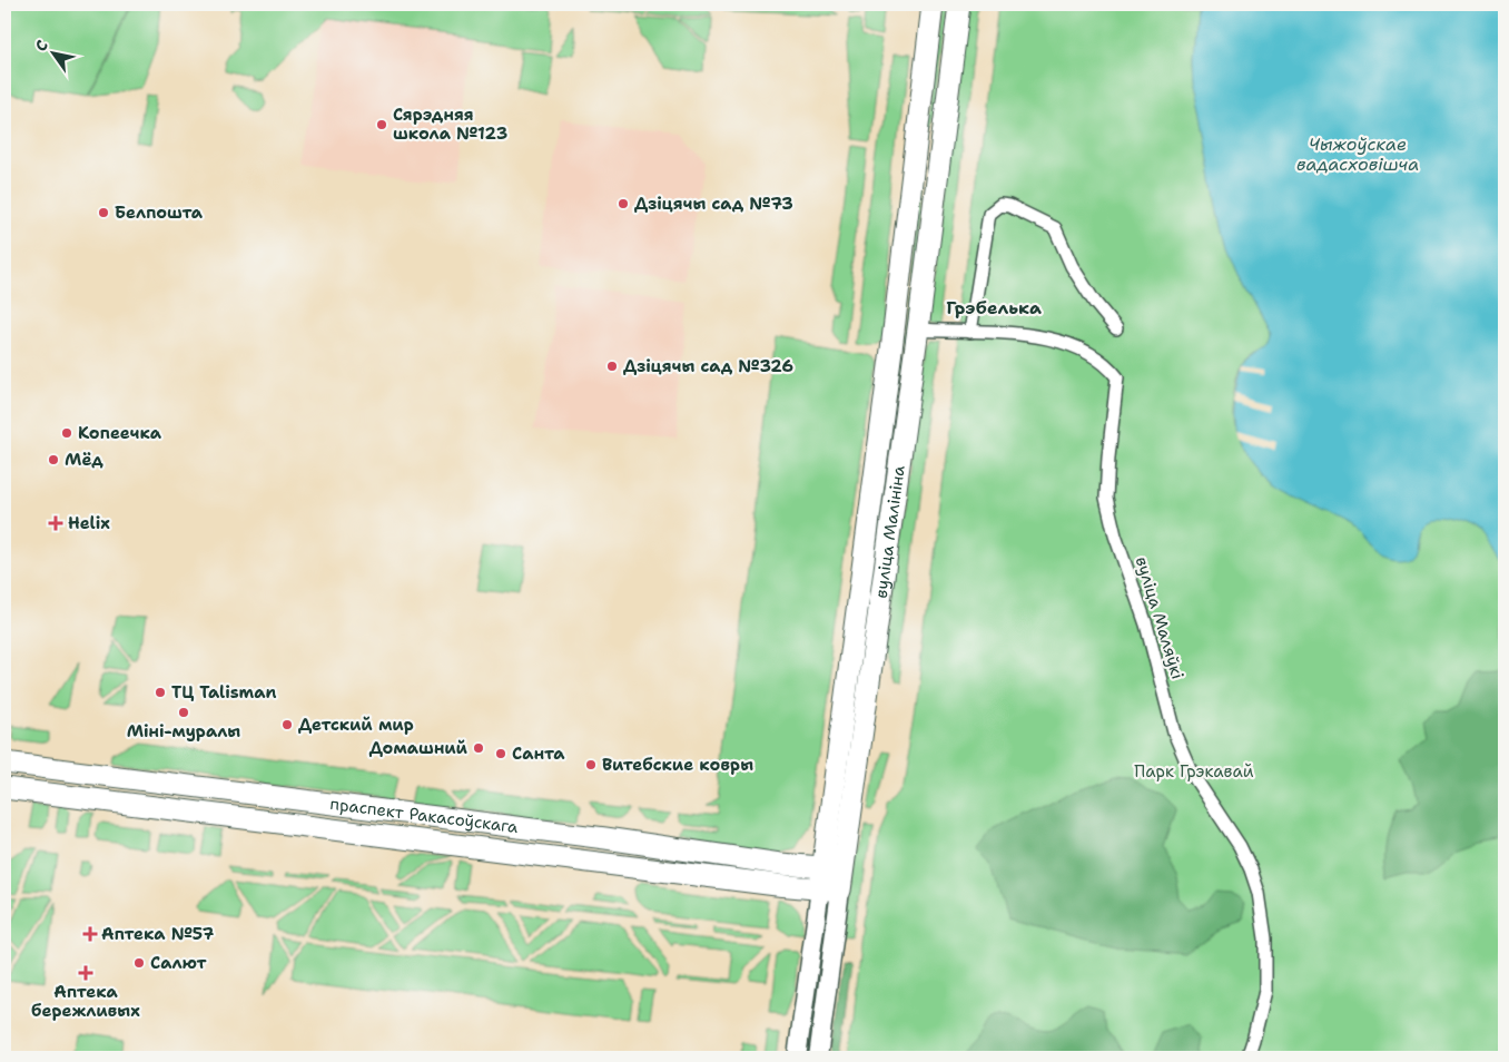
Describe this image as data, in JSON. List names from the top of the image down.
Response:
{
  "streets": {
    "main road": ["вуліца Малініна", "праспект Ракасоўскага"],
    "street": ["вуліца Маляўкі"]
  },
  "crossings": [
    ["вуліца Малініна", "вуліца Маляўкі"],
    ["вуліца Малініна", "праспект Ракасоўскага"]
  ],
  "districts": ["Грэбелька"],
  "water": ["Чыжоўскае вадасховішча"],
  "parks": ["Парк Грэкавай"],
  "places": {
    "other": [
      "Сярэдняя школа №123",
      "Дзіцячы сад №73",
      "Белпошта",
      "Дзіцячы сад №326",
      "Копеечка",
      "Мёд",
      "ТЦ Talisman",
      "Міні-муралы",
      "Детский мир",
      "Домашний",
      "Санта",
      "Витебские ковры",
      "Салют"
    ],
    "health": ["Helix", "Аптека №57", "Аптека бережливых"]
  },
  "north": "top left"
}
